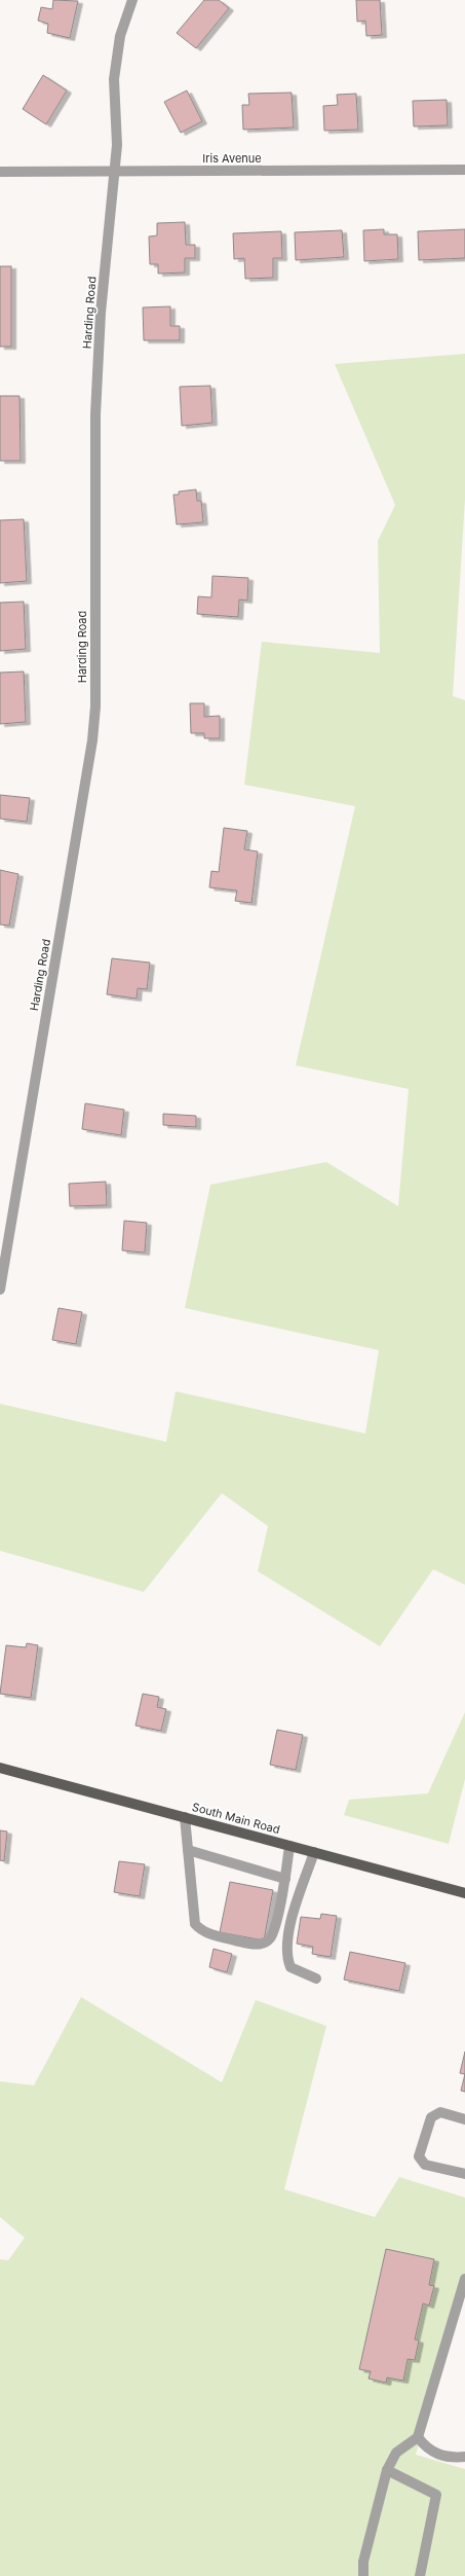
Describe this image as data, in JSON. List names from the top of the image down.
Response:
{
  "streets": {
    "main road": ["South Main Road"],
    "street": ["Iris Avenue", "Harding Road"]
  },
  "crossings": [
    ["Iris Avenue", "Harding Road"]
  ]
}
